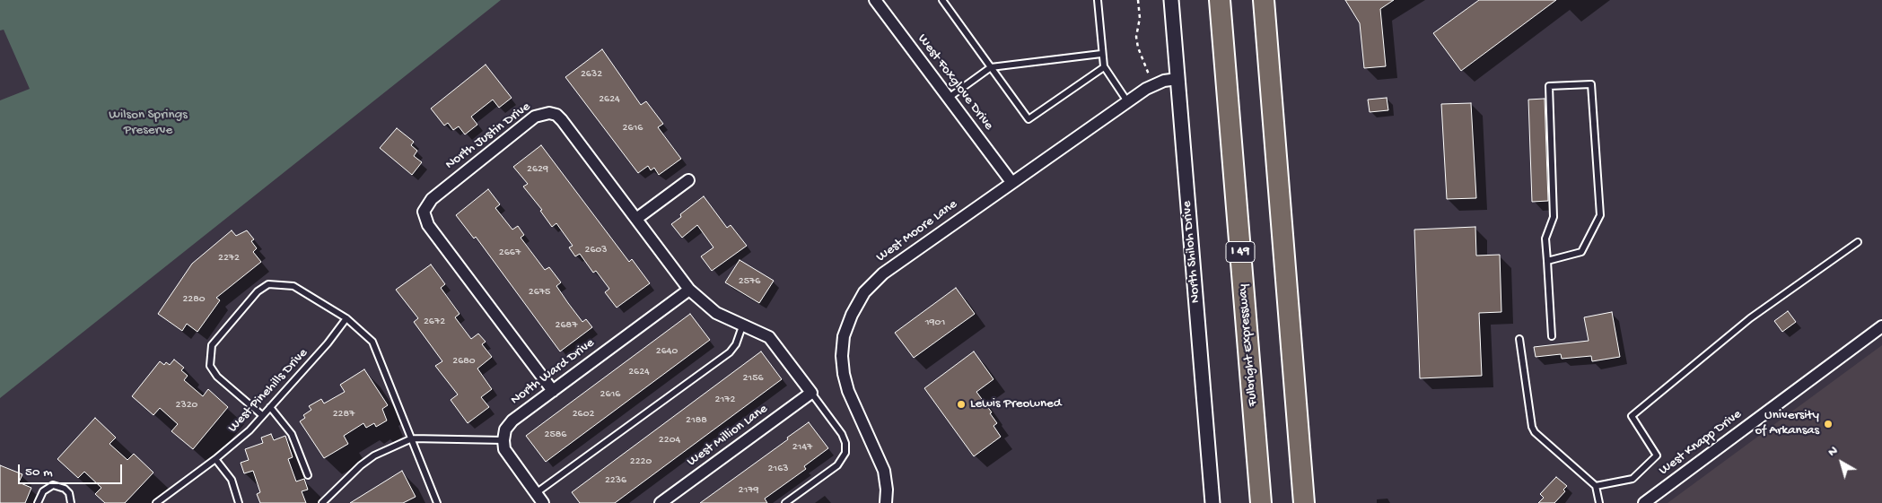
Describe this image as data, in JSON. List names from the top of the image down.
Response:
{
  "streets": {
    "highway": ["I 49", "Fulbright Expressway"],
    "street": [
      "West Foxglove Drive",
      "North Justin Drive",
      "West Moore Lane",
      "North Shiloh Drive",
      "North Ward Drive",
      "West Million Lane",
      "West Knapp Drive"
    ],
    "lane": ["West Pinehills Drive"]
  },
  "crossings": [
    ["West Foxglove Drive", "West Moore Lane"],
    ["North Justin Drive", "North Ward Drive"],
    ["North Justin Drive", "West Million Lane"],
    ["West Moore Lane", "North Shiloh Drive"]
  ],
  "parks": ["Wilson Springs Preserve"],
  "places": ["Lewis Preowned", "University of Arkansas"],
  "house_numbers": [
    "2632",
    "2624",
    "2616",
    "2629",
    "2603",
    "2667",
    "2272",
    "2576",
    "2675",
    "2280",
    "2672",
    "1901",
    "2687",
    "2640",
    "2680",
    "2624",
    "2156",
    "2616",
    "2172",
    "2320",
    "2287",
    "2602",
    "2188",
    "2586",
    "2204",
    "2147",
    "2220",
    "2163",
    "2236",
    "2179"
  ],
  "scale_bar": "50 m",
  "north": "top left"
}
